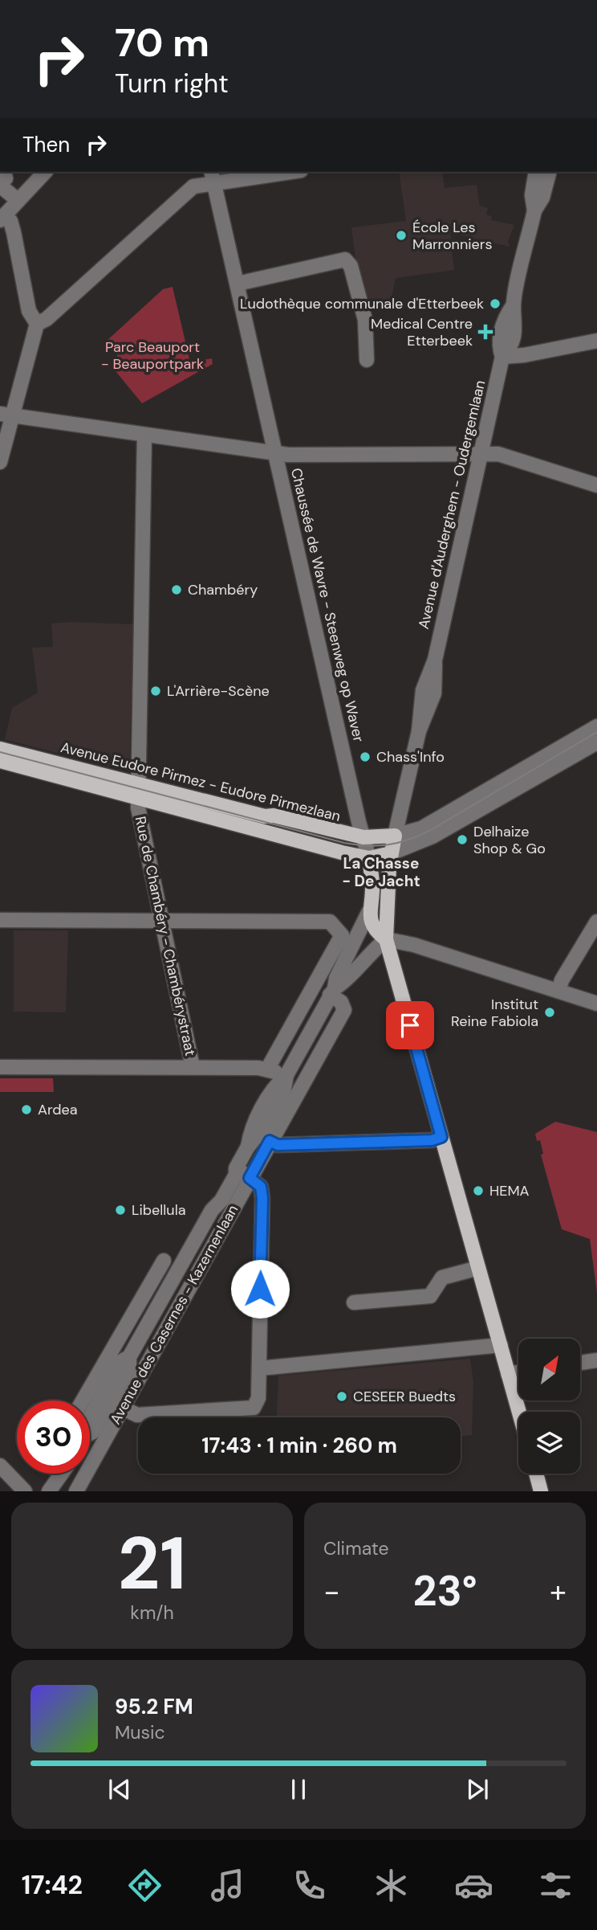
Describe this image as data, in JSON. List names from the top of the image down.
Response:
{
  "streets": {
    "main road": ["Avenue d'Auderghem - Oudergemlaan", "Chaussée de Wavre - Steenweg op Waver", "Avenue Eudore Pirmez - Eudore Pirmezlaan"],
    "street": ["Rue de Chambéry - Chambérystraat", "Avenue des Casernes - Kazernenlaan"]
  },
  "crossings": [
    ["Avenue d'Auderghem - Oudergemlaan", "Avenue Eudore Pirmez - Eudore Pirmezlaan"],
    ["Avenue d'Auderghem - Oudergemlaan", "Avenue des Casernes - Kazernenlaan"],
    ["Chaussée de Wavre - Steenweg op Waver", "Avenue Eudore Pirmez - Eudore Pirmezlaan"],
    ["Chaussée de Wavre - Steenweg op Waver", "Avenue des Casernes - Kazernenlaan"],
    ["Avenue Eudore Pirmez - Eudore Pirmezlaan", "Rue de Chambéry - Chambérystraat"]
  ],
  "districts": ["La Chasse - De Jacht"],
  "parks": ["Parc Beauport - Beauportpark"],
  "places": {
    "other": [
      "École Les Marronniers",
      "Ludothèque communale d'Etterbeek",
      "Chambéry",
      "L'Arrière-Scène",
      "Chass'Info",
      "Delhaize Shop & Go",
      "Institut Reine Fabiola",
      "Ardea",
      "HEMA",
      "Libellula",
      "CESEER Buedts"
    ],
    "health": ["Medical Centre Etterbeek"]
  },
  "north": "top right",
  "page": {
    "turn": ["70 m", "Turn right"],
    "then": "Then",
    "limit": "30",
    "trip": "17:43 · 1 min · 260 m",
    "tile": [
      ["21", "km/h"],
      "Climate"
    ],
    "heat": ["−", "23°", "+"],
    "song": ["95.2 FM", "Music"],
    "tabs": "17:42"
  }
}
